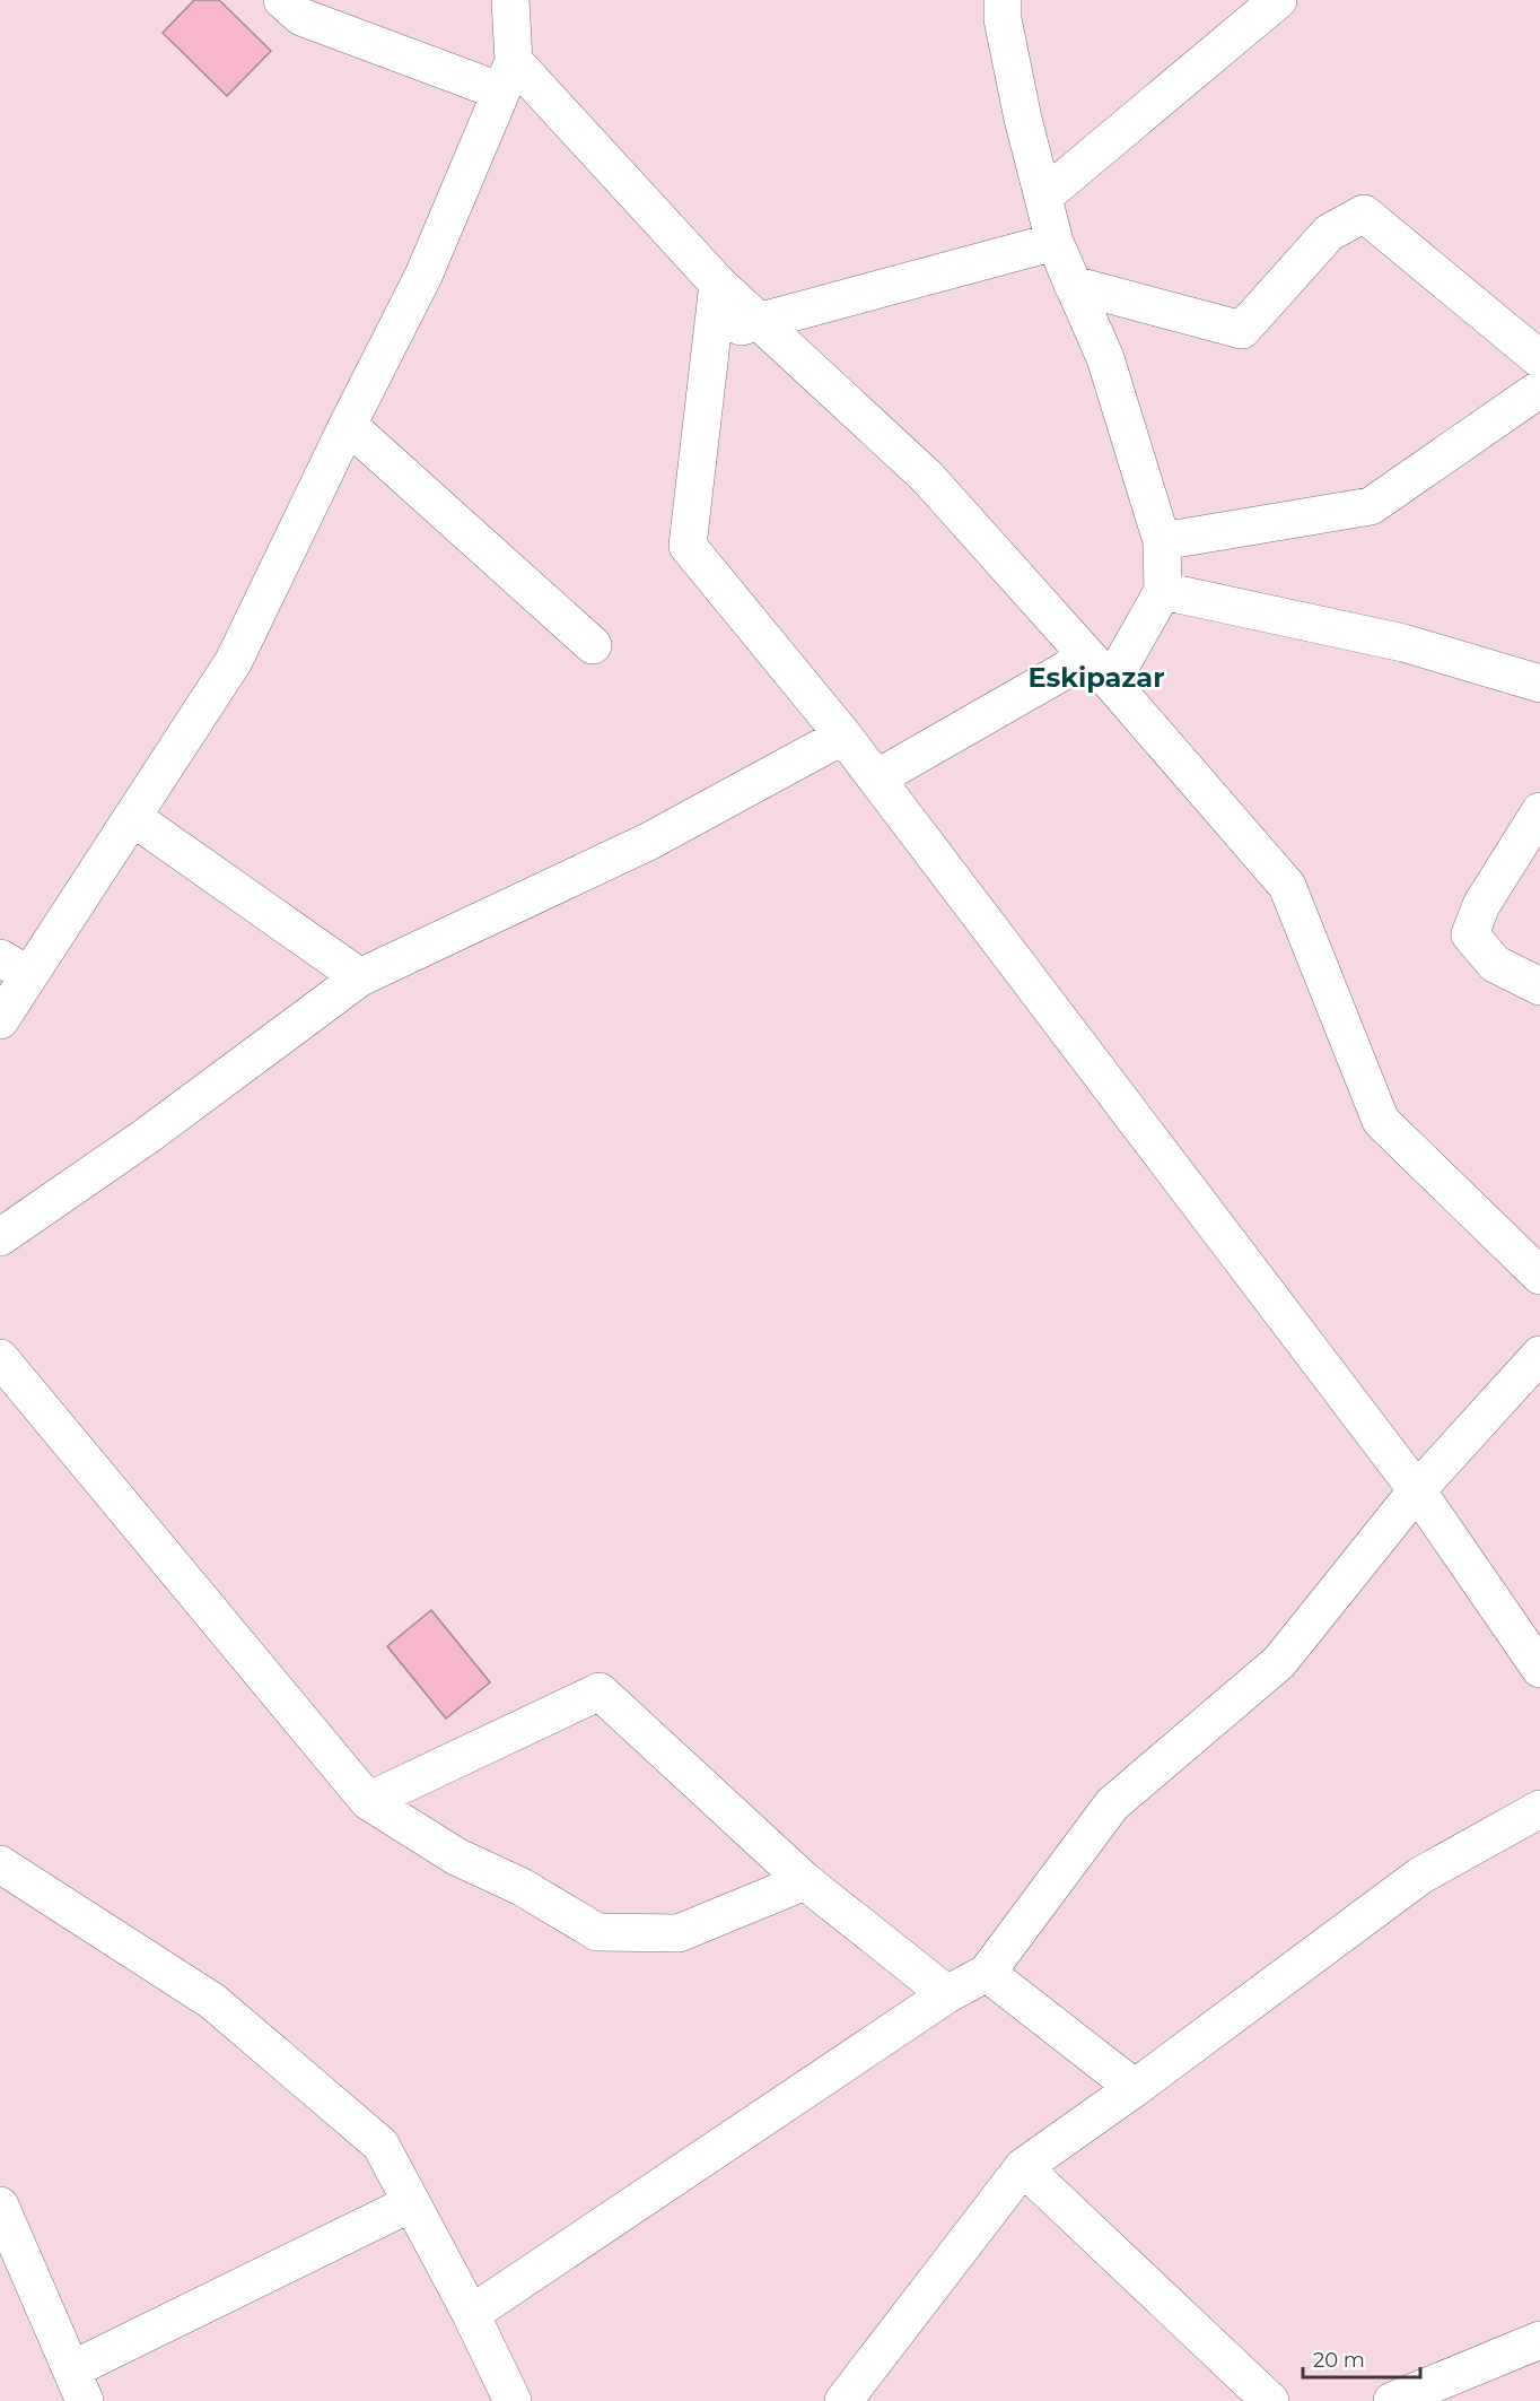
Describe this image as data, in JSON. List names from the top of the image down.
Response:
{
  "districts": ["Eskipazar"],
  "scale_bar": "20 m"
}
